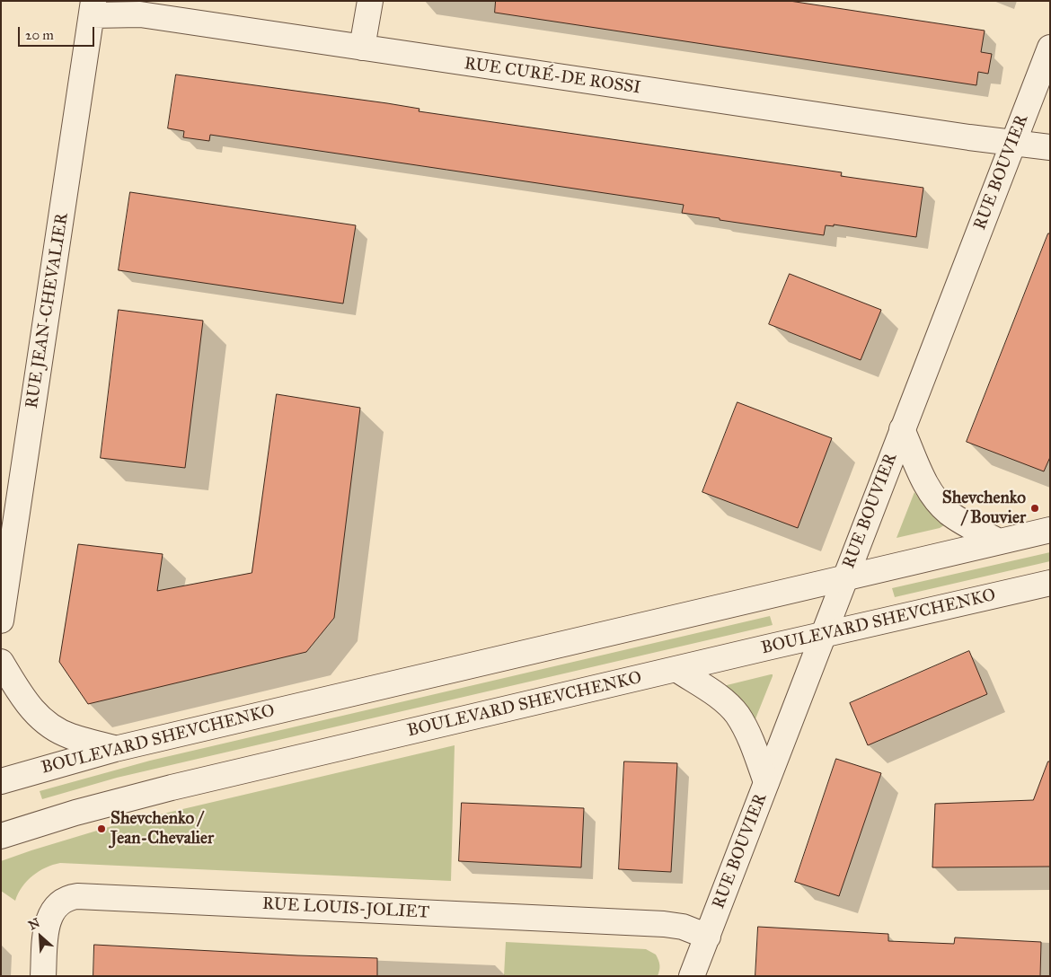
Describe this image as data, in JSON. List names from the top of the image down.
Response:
{
  "streets": {
    "street": [
      "RUE CURÉ-DE ROSSI",
      "RUE BOUVIER",
      "RUE JEAN-CHEVALIER",
      "BOULEVARD SHEVCHENKO",
      "RUE LOUIS-JOLIET"
    ]
  },
  "crossings": [
    ["RUE CURÉ-DE ROSSI", "RUE BOUVIER"],
    ["RUE CURÉ-DE ROSSI", "RUE JEAN-CHEVALIER"],
    ["RUE BOUVIER", "BOULEVARD SHEVCHENKO"],
    ["RUE BOUVIER", "RUE LOUIS-JOLIET"]
  ],
  "places": ["Shevchenko / Bouvier", "Shevchenko / Jean-Chevalier"],
  "scale_bar": "20 m",
  "north": "top left"
}
